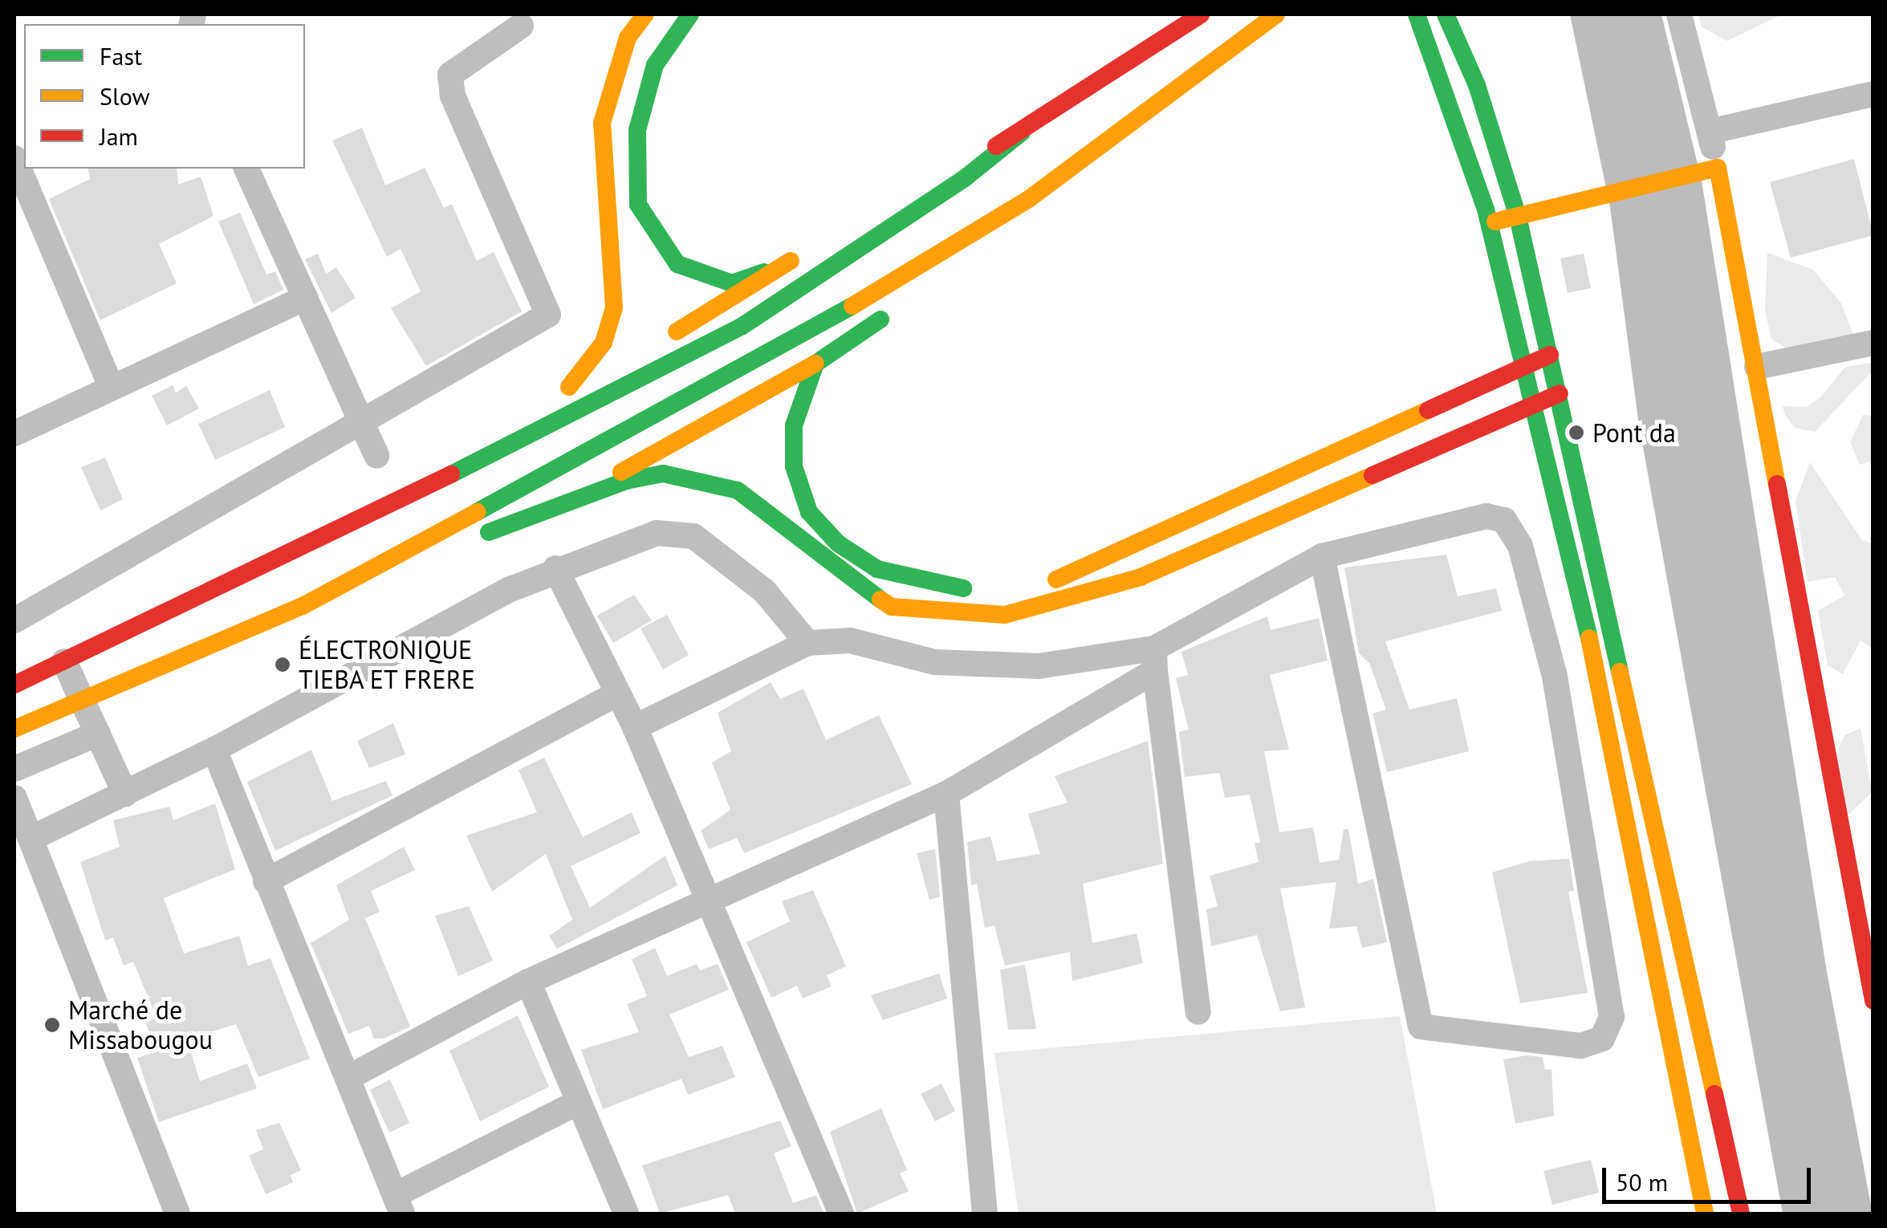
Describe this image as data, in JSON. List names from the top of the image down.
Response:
{
  "places": ["Pont da", "ÉLECTRONIQUE TIEBA ET FRERE", "Marché de Missabougou"],
  "legend": ["Fast", "Slow", "Jam"],
  "scale_bar": "50 m"
}
